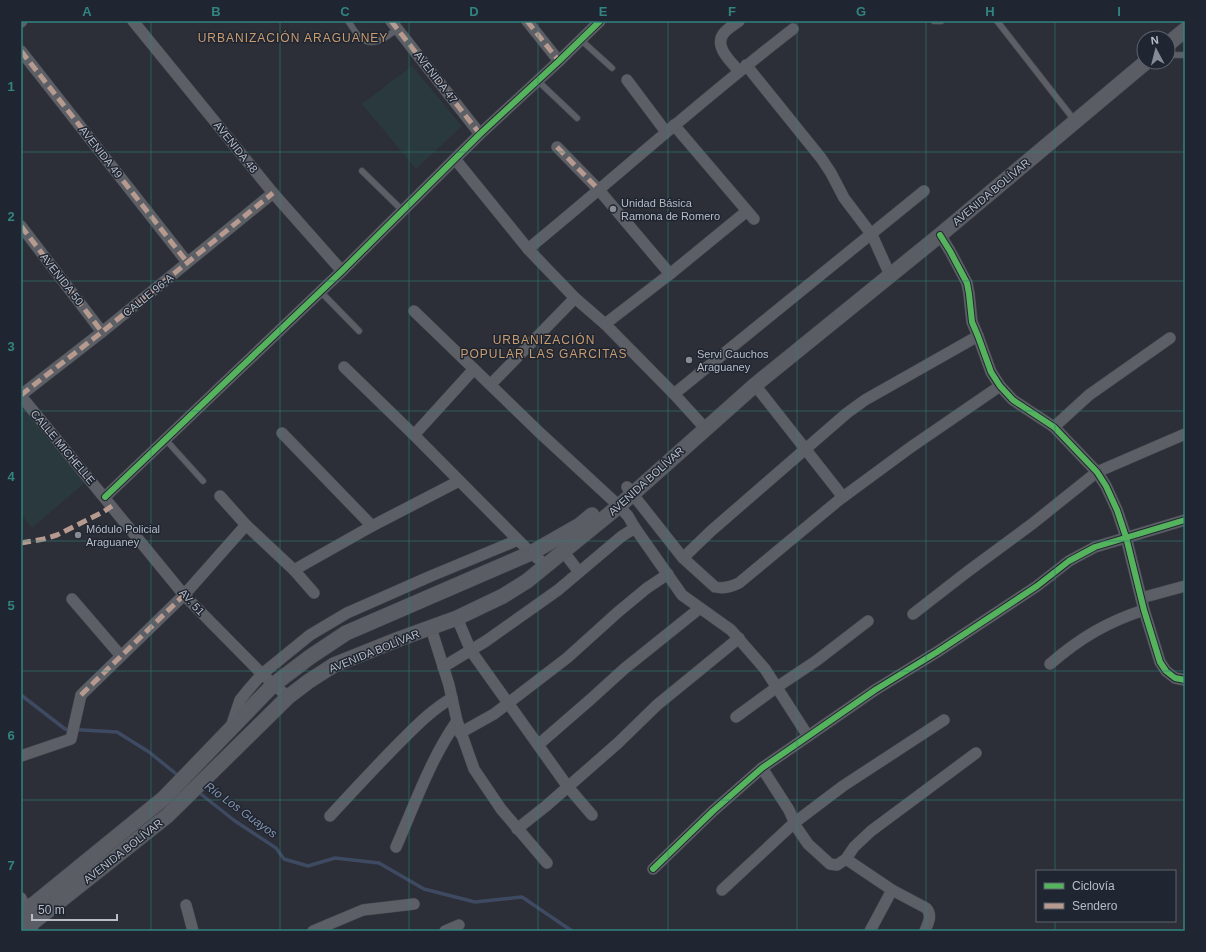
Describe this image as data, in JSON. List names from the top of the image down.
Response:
{
  "streets": {
    "main road": ["AVENIDA BOLÍVAR"],
    "street": [
      "AVENIDA 47",
      "AVENIDA 48",
      "AVENIDA 49",
      "AVENIDA 50",
      "CALLE 96-A",
      "CALLE MICHELLE",
      "AV. 51"
    ]
  },
  "crossings": [
    ["AVENIDA 48", "CALLE 96-A"],
    ["AVENIDA 49", "CALLE 96-A"],
    ["AVENIDA BOLÍVAR", "AV. 51"],
    ["AVENIDA 50", "CALLE 96-A"],
    ["CALLE 96-A", "CALLE MICHELLE"],
    ["CALLE MICHELLE", "AV. 51"]
  ],
  "districts": ["URBANIZACIÓN ARAGUANEY", "URBANIZACIÓN POPULAR LAS GARCITAS"],
  "water": ["Río Los Guayos"],
  "places": ["Unidad Básica Ramona de Romero", "Servi Cauchos Araguaney", "Módulo Policial Araguaney"],
  "legend": ["Ciclovía", "Sendero"],
  "scale_bar": "50 m",
  "north": "top",
  "grid": {
    "columns": [
      "A",
      "B",
      "C",
      "D",
      "E",
      "F",
      "G",
      "H",
      "I"
    ],
    "rows": [
      "1",
      "2",
      "3",
      "4",
      "5",
      "6",
      "7"
    ]
  }
}
